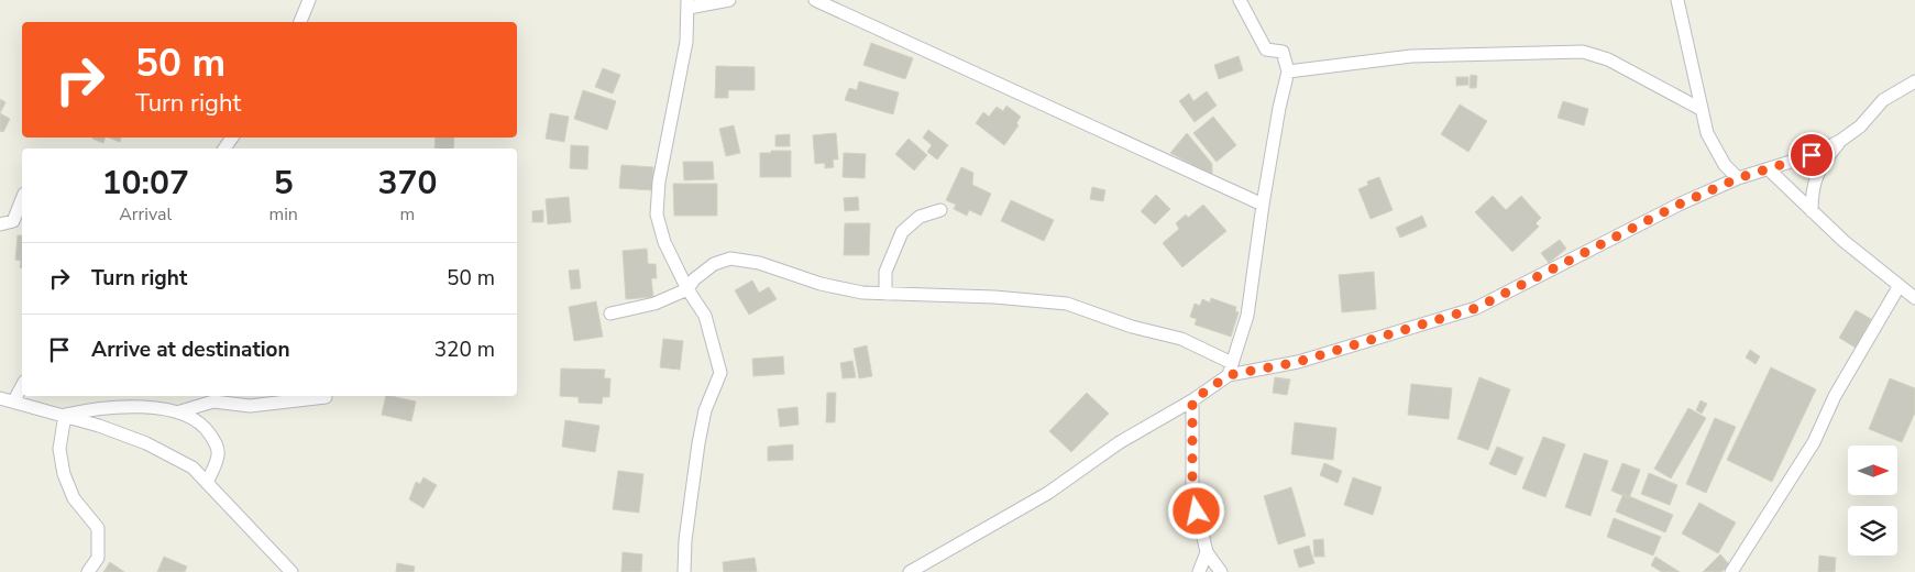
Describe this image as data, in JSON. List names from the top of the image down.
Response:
{
  "north": "right",
  "page": {
    "turn": ["50 m", "Turn right"],
    "eta": [
      "10:07",
      "Arrival",
      "5",
      "min",
      "370",
      "m"
    ],
    "list": [
      {
        "name": "Turn right",
        "value": "50 m"
      },
      {
        "name": "Arrive at destination",
        "value": "320 m"
      }
    ]
  }
}
